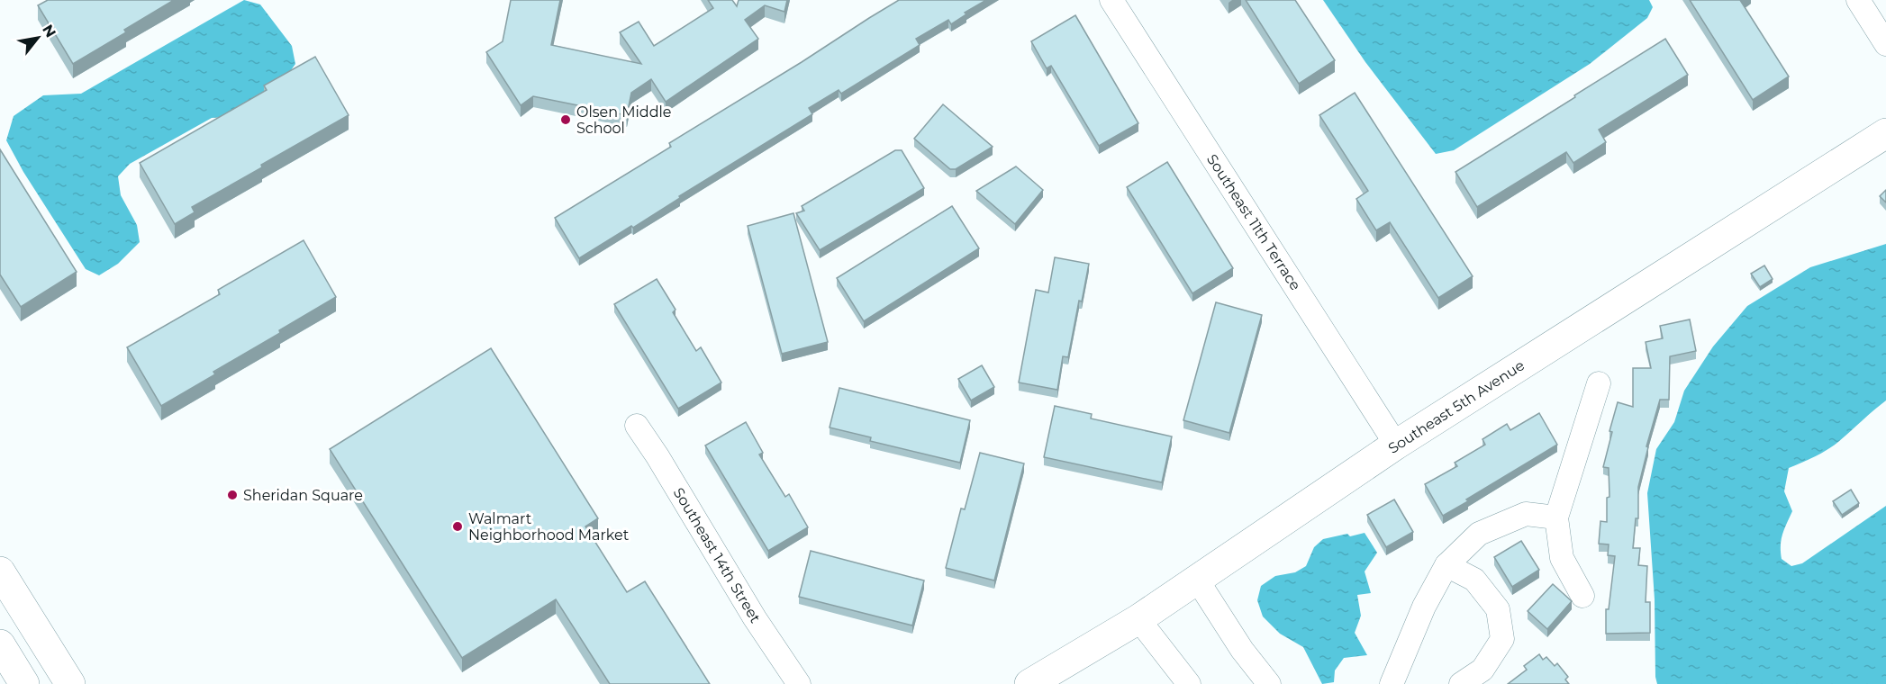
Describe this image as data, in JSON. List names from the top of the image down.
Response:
{
  "streets": {
    "street": ["Southeast 11th Terrace", "Southeast 5th Avenue", "Southeast 14th Street"]
  },
  "crossings": [
    ["Southeast 11th Terrace", "Southeast 5th Avenue"]
  ],
  "places": ["Olsen Middle School", "Sheridan Square", "Walmart Neighborhood Market"],
  "north": "top right"
}
